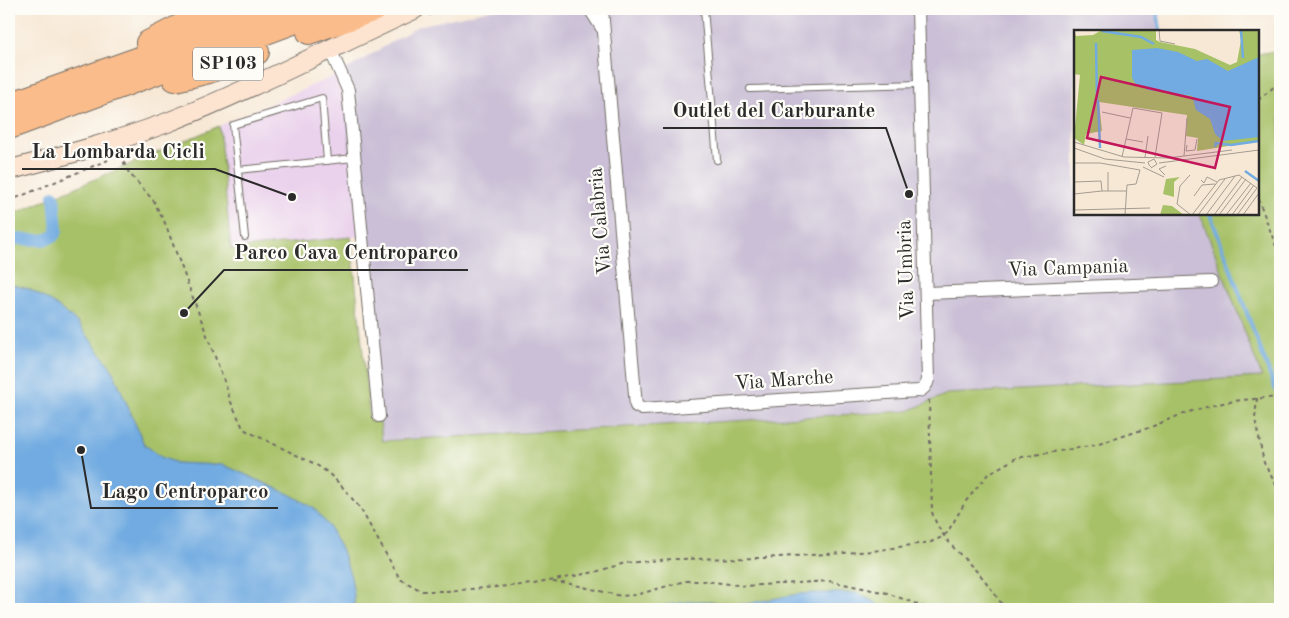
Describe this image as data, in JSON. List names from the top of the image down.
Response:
{
  "streets": {
    "highway": ["SP103"],
    "street": [
      "Via Calabria",
      "Via Campania",
      "Via Umbria",
      "Via Marche"
    ]
  },
  "crossings": [
    ["Via Calabria", "Via Marche"],
    ["Via Campania", "Via Umbria"],
    ["Via Umbria", "Via Marche"]
  ],
  "places": [
    "Outlet del Carburante",
    "La Lombarda Cicli",
    "Parco Cava Centroparco",
    "Lago Centroparco"
  ]
}
